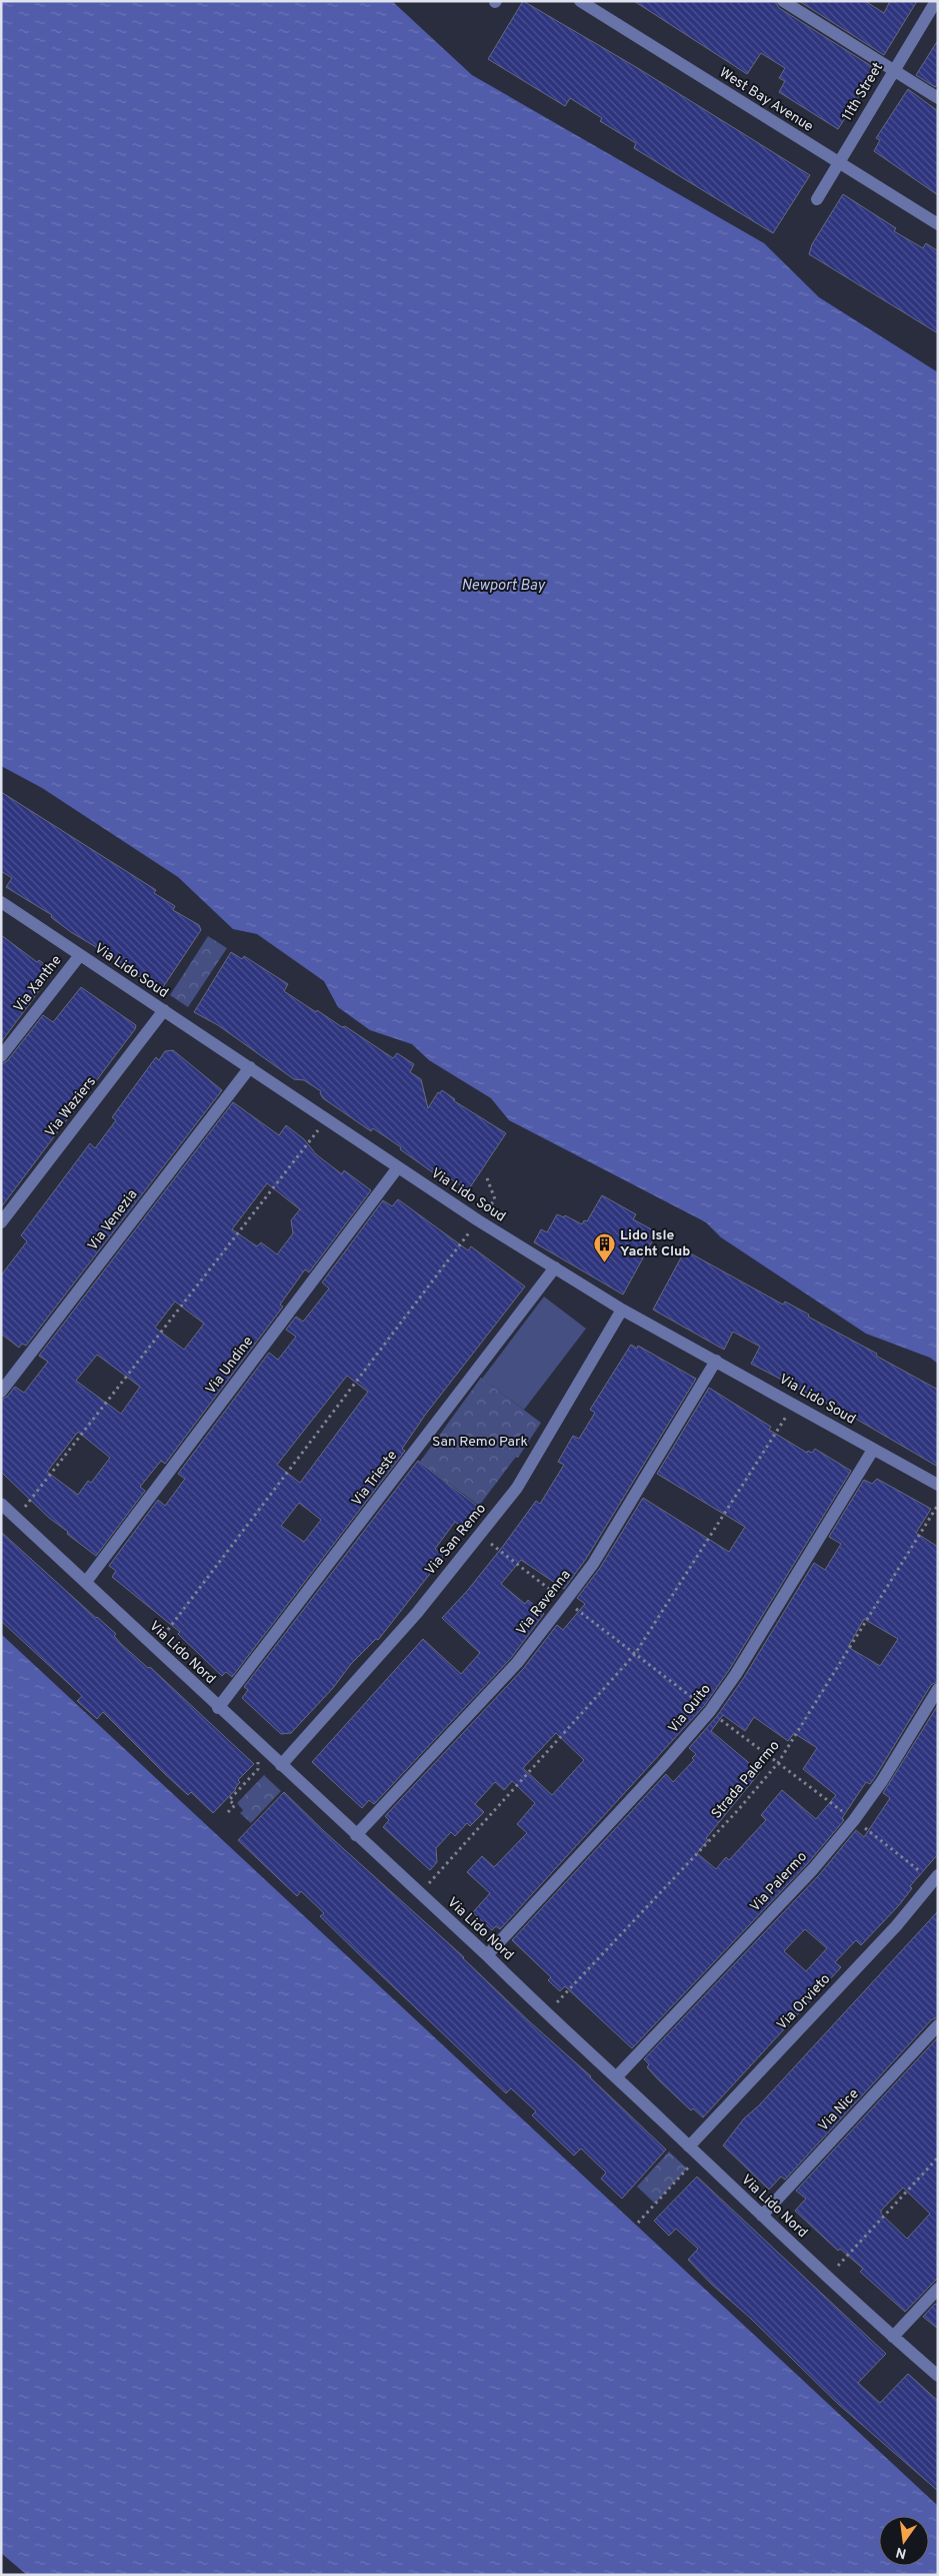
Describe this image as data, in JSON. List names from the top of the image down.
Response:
{
  "streets": {
    "street": [
      "11th Street",
      "West Bay Avenue",
      "Via Lido Soud",
      "Via Xanthe",
      "Via Waziers",
      "Via Venezia",
      "Via Undine",
      "Via Trieste",
      "Via San Remo",
      "Via Ravenna",
      "Via Lido Nord",
      "Via Quito",
      "Via Palermo",
      "Via Orvieto",
      "Via Nice"
    ],
    "path": ["Strada Palermo"]
  },
  "crossings": [
    ["11th Street", "West Bay Avenue"],
    ["Via Lido Soud", "Via Xanthe"],
    ["Via Lido Soud", "Via Waziers"],
    ["Via Lido Soud", "Via Venezia"],
    ["Via Lido Soud", "Via Undine"],
    ["Via Lido Soud", "Via Trieste"],
    ["Via Lido Soud", "Via San Remo"],
    ["Via Lido Soud", "Via Ravenna"],
    ["Via Lido Soud", "Via Quito"],
    ["Via Undine", "Via Lido Nord"],
    ["Via Trieste", "Via Lido Nord"],
    ["Via San Remo", "Via Lido Nord"],
    ["Via Ravenna", "Via Lido Nord"],
    ["Via Lido Nord", "Via Quito"],
    ["Via Lido Nord", "Strada Palermo"],
    ["Via Lido Nord", "Via Palermo"],
    ["Via Lido Nord", "Via Orvieto"],
    ["Via Lido Nord", "Via Nice"]
  ],
  "water": ["Newport Bay"],
  "parks": ["San Remo Park"],
  "places": {
    "building": ["Lido Isle Yacht Club"]
  },
  "north": "bottom"
}
